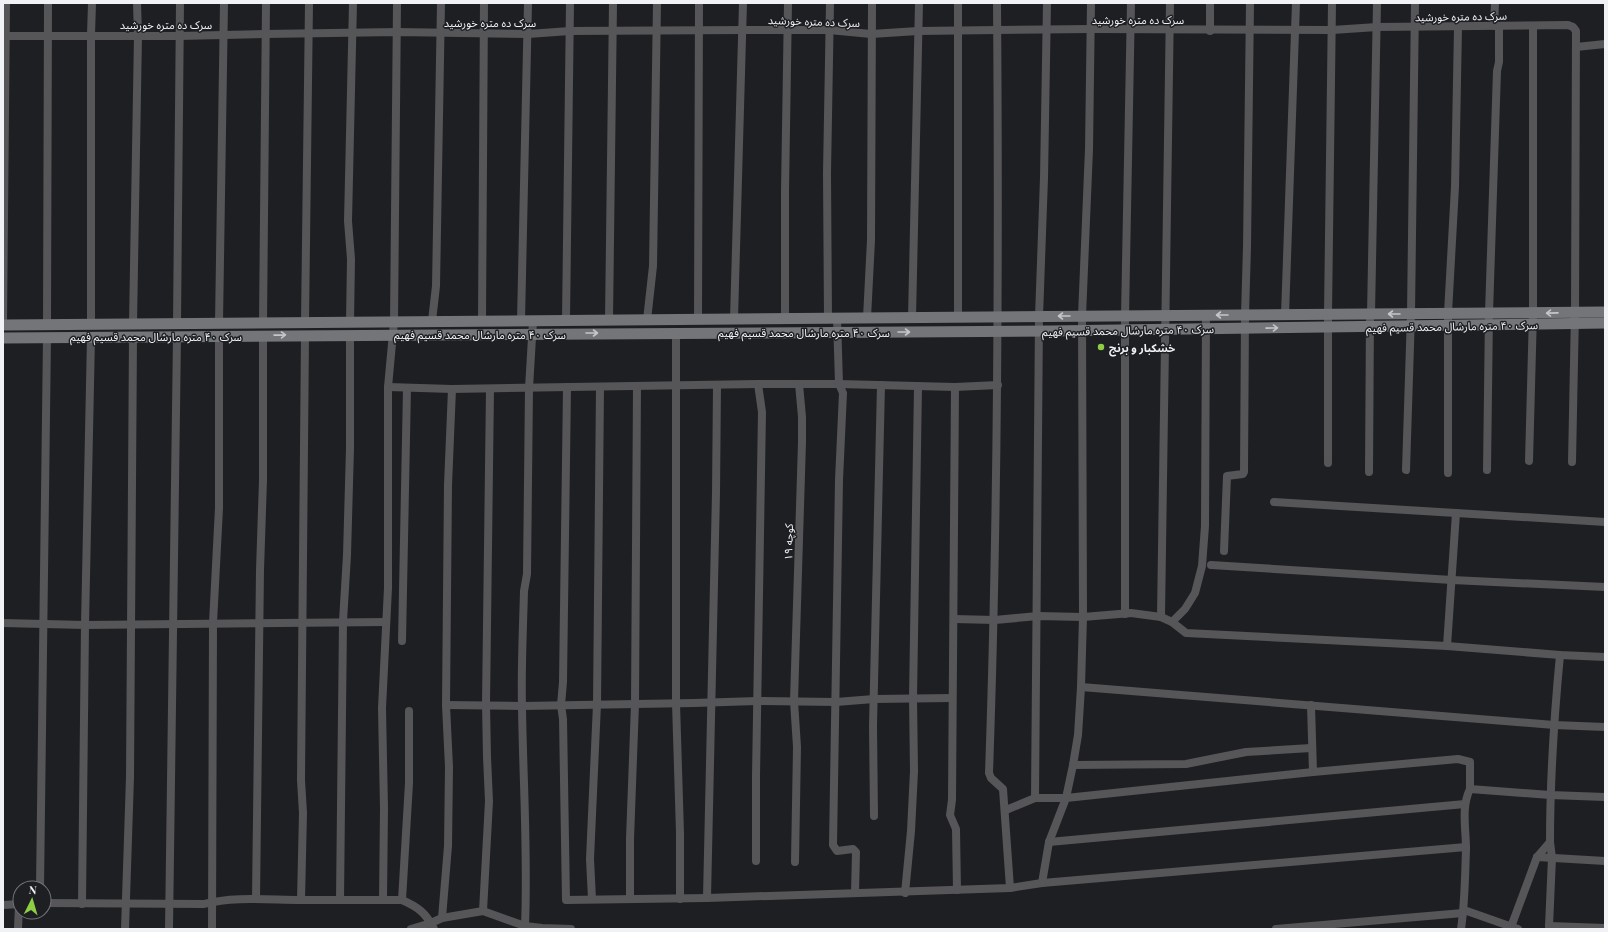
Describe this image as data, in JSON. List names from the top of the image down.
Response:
{
  "streets": {
    "street": ["سرک ده متره خورشید", "سرک ۴۰ متره مارشال محمد قسیم فهیم", "کوچه ۱۹"]
  },
  "places": ["خشکبار و برنج"],
  "north": "top"
}
